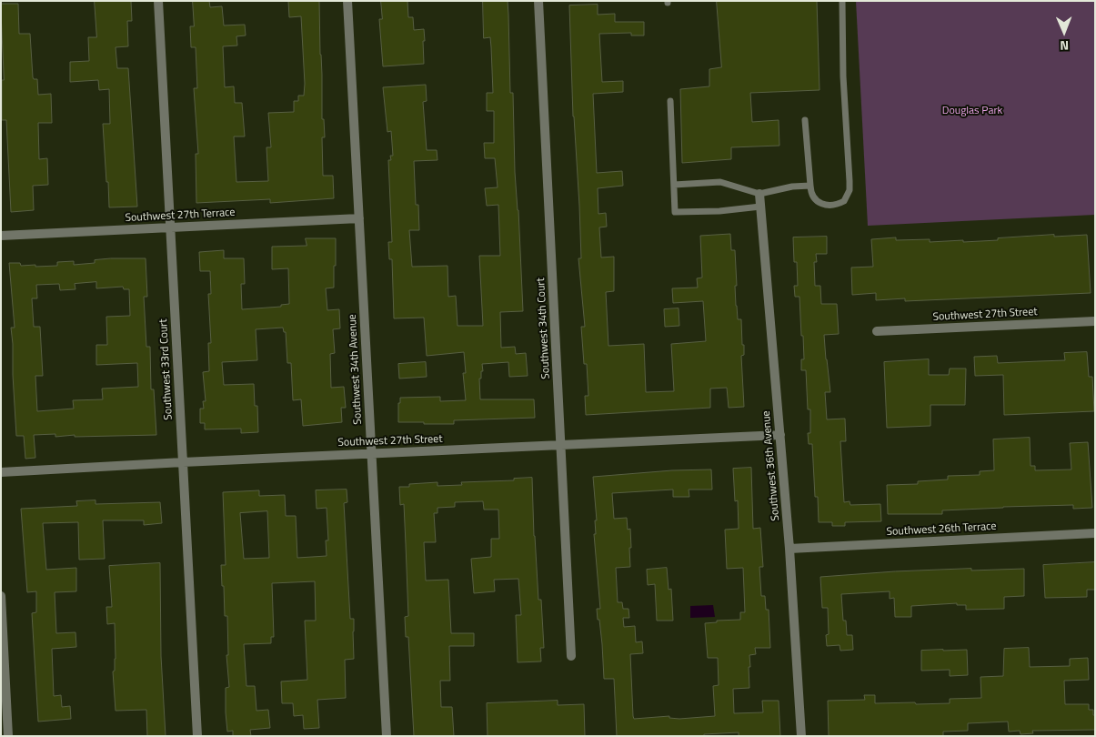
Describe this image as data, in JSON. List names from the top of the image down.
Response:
{
  "streets": {
    "street": [
      "Southwest 27th Terrace",
      "Southwest 27th Street",
      "Southwest 34th Court",
      "Southwest 33rd Court",
      "Southwest 34th Avenue",
      "Southwest 36th Avenue",
      "Southwest 26th Terrace"
    ]
  },
  "crossings": [
    ["Southwest 27th Terrace", "Southwest 33rd Court"],
    ["Southwest 27th Terrace", "Southwest 34th Avenue"],
    ["Southwest 27th Street", "Southwest 34th Court"],
    ["Southwest 27th Street", "Southwest 33rd Court"],
    ["Southwest 27th Street", "Southwest 34th Avenue"],
    ["Southwest 27th Street", "Southwest 36th Avenue"],
    ["Southwest 36th Avenue", "Southwest 26th Terrace"]
  ],
  "parks": ["Douglas Park"],
  "north": "bottom"
}
